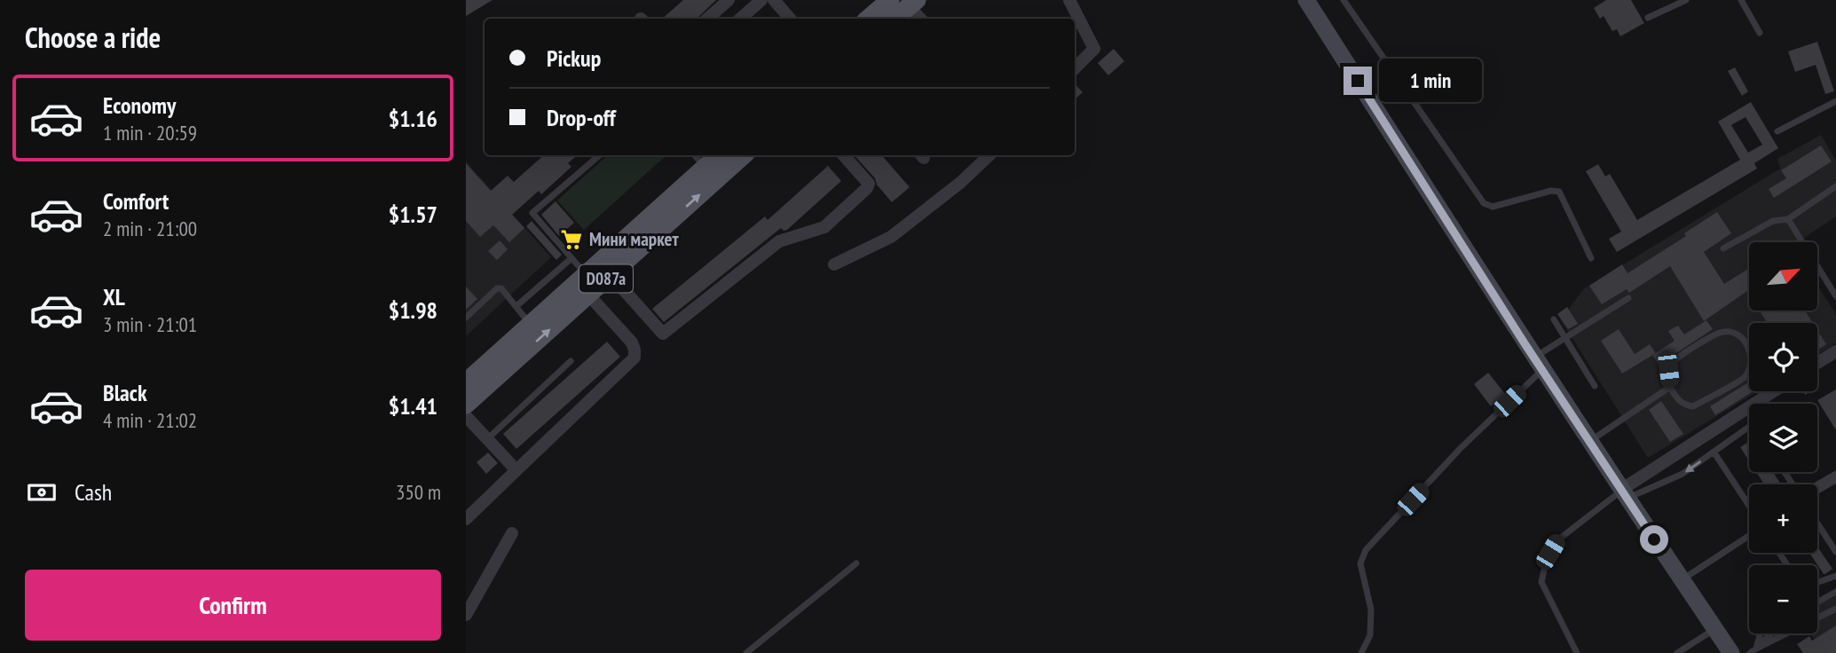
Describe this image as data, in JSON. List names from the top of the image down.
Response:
{
  "streets": {
    "main road": ["D087a"]
  },
  "places": {
    "supermarket": ["Мини маркет"]
  },
  "north": "top right",
  "page": {
    "heading": "Choose a ride",
    "banner": ["Pickup", "Drop-off"],
    "bubble": "1 min",
    "list": [
      {
        "name": "Economy",
        "note": "1 min · 20:59",
        "value": "$1.16"
      },
      {
        "name": "Comfort",
        "note": "2 min · 21:00",
        "value": "$1.57"
      },
      {
        "name": "XL",
        "note": "3 min · 21:01",
        "value": "$1.98"
      },
      {
        "name": "Black",
        "note": "4 min · 21:02",
        "value": "$1.41"
      }
    ],
    "map_buttons": ["+", "−"],
    "pay": ["Cash", "350 m"],
    "buttons": "Confirm"
  }
}
